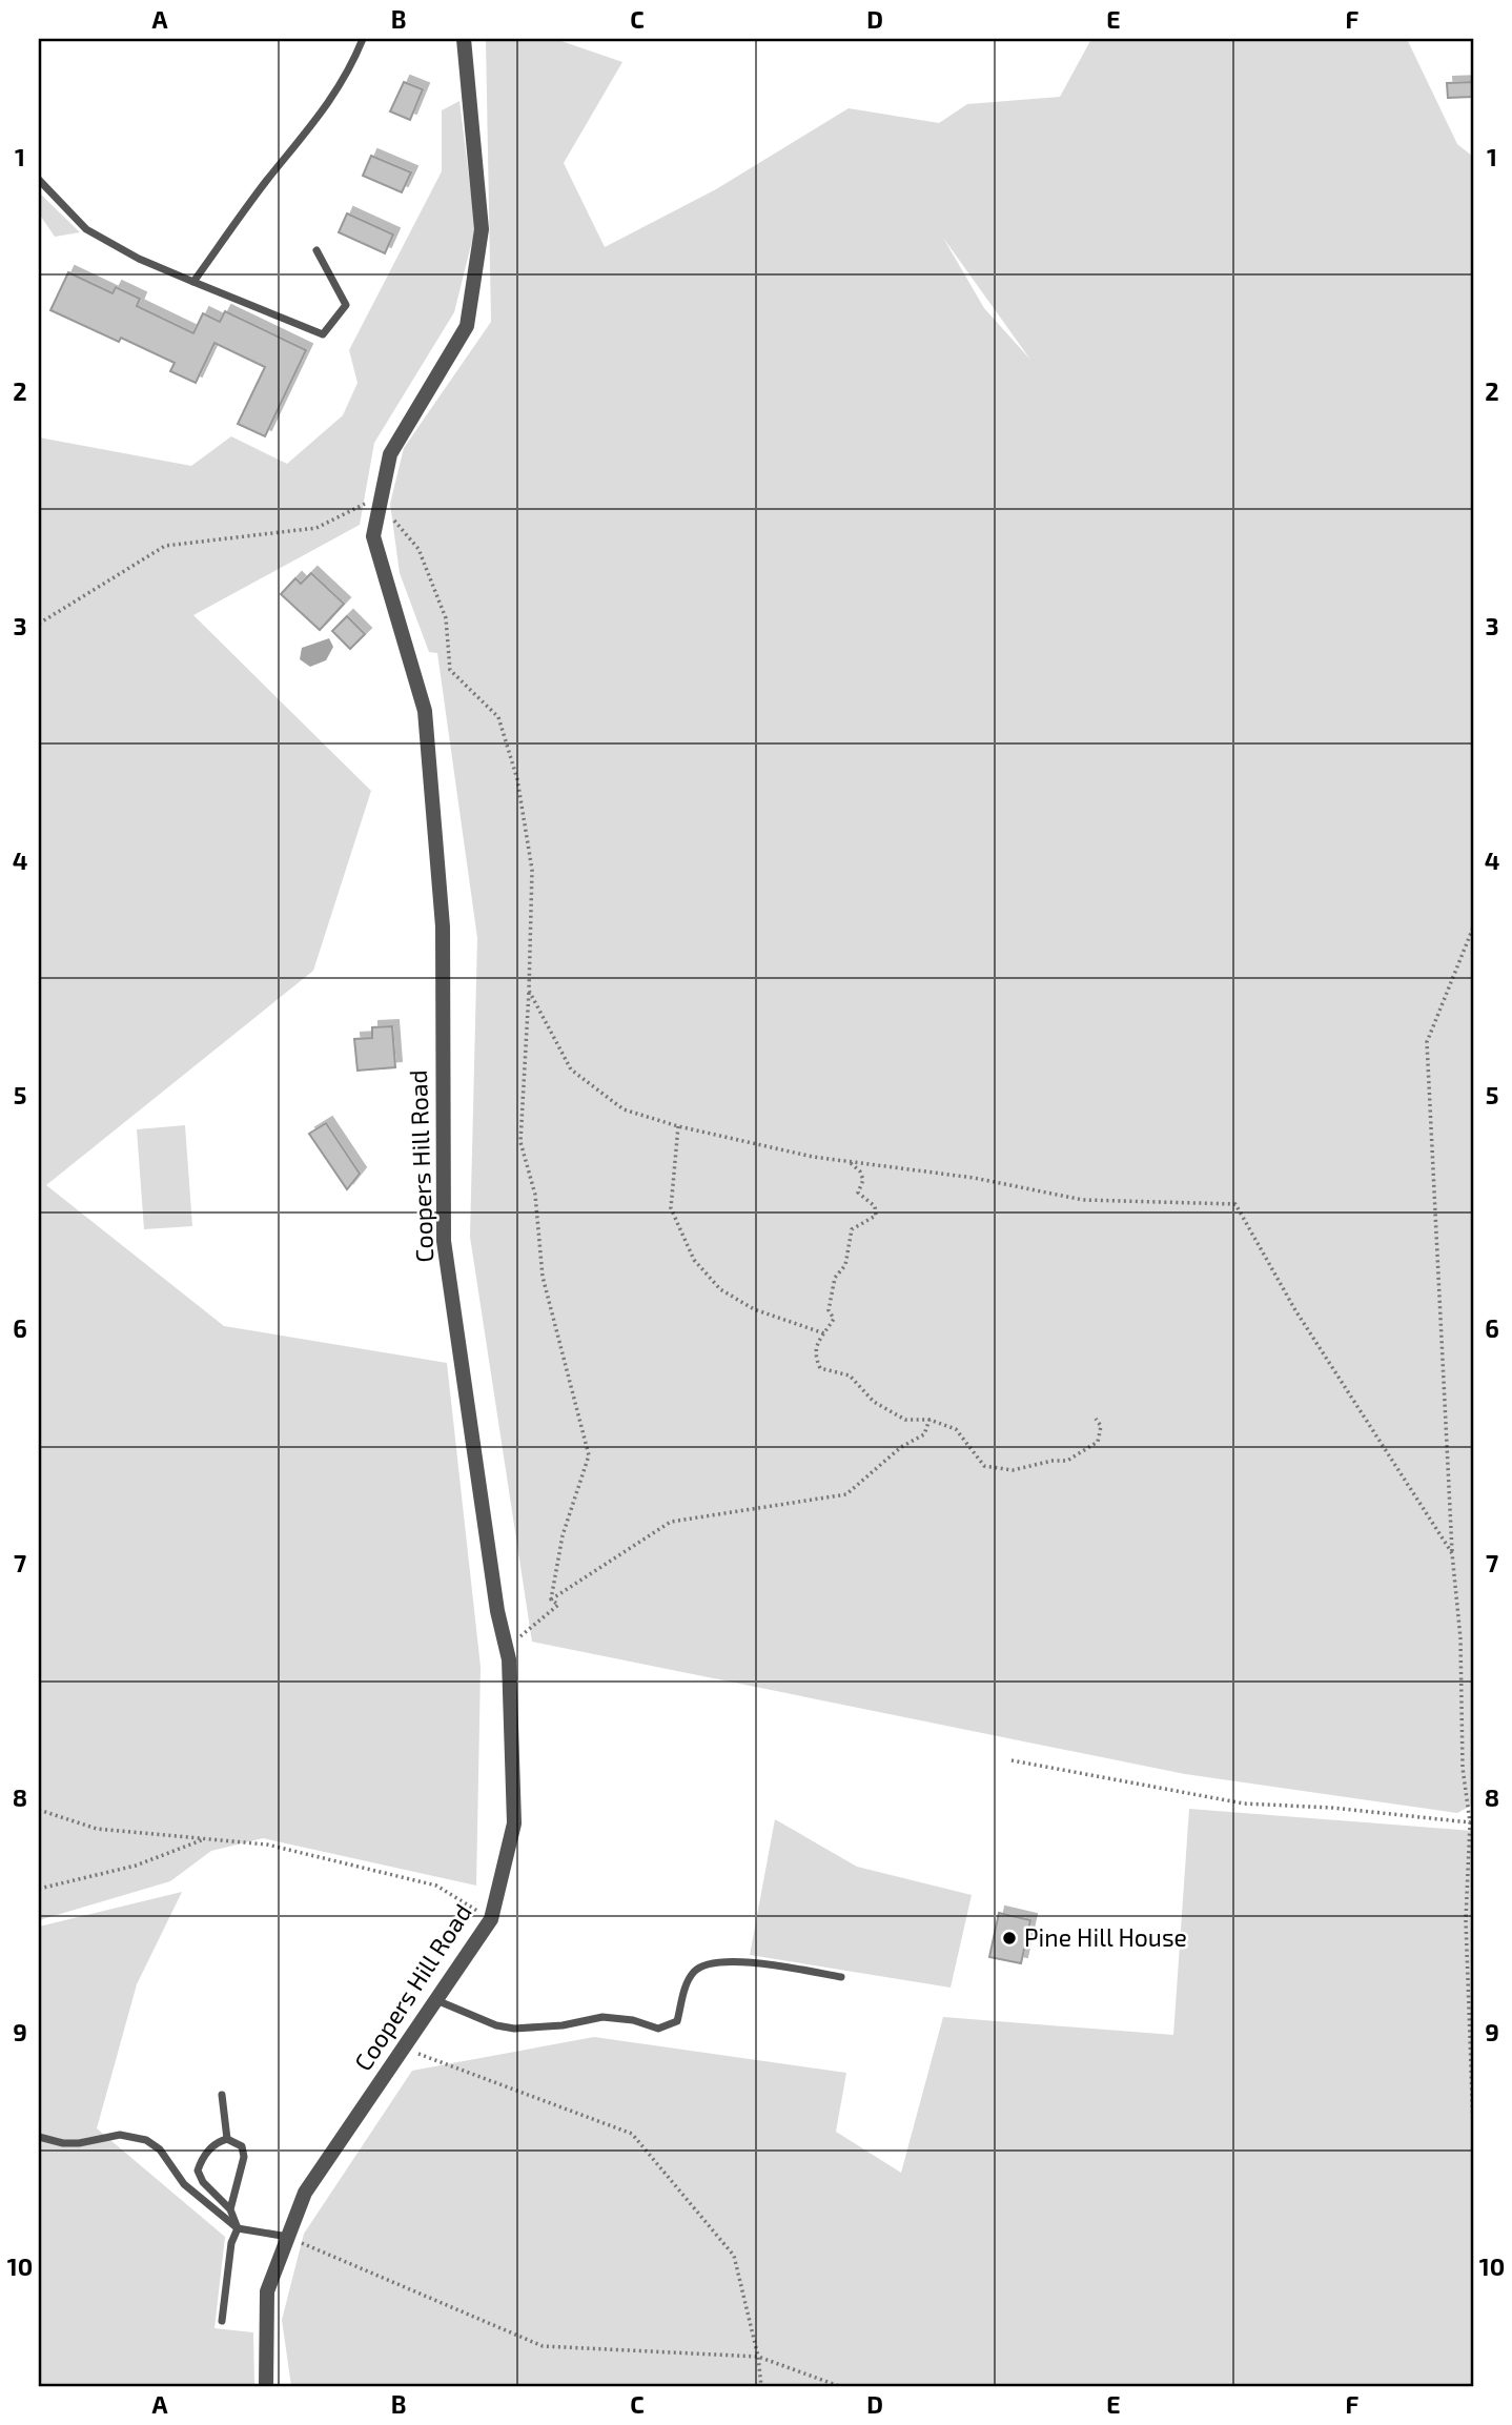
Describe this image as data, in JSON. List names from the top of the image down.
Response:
{
  "streets": {
    "street": ["Coopers Hill Road"]
  },
  "places": ["Pine Hill House"],
  "grid": {
    "columns": [
      "A",
      "B",
      "C",
      "D",
      "E",
      "F"
    ],
    "rows": [
      "1",
      "2",
      "3",
      "4",
      "5",
      "6",
      "7",
      "8",
      "9",
      "10"
    ]
  }
}
